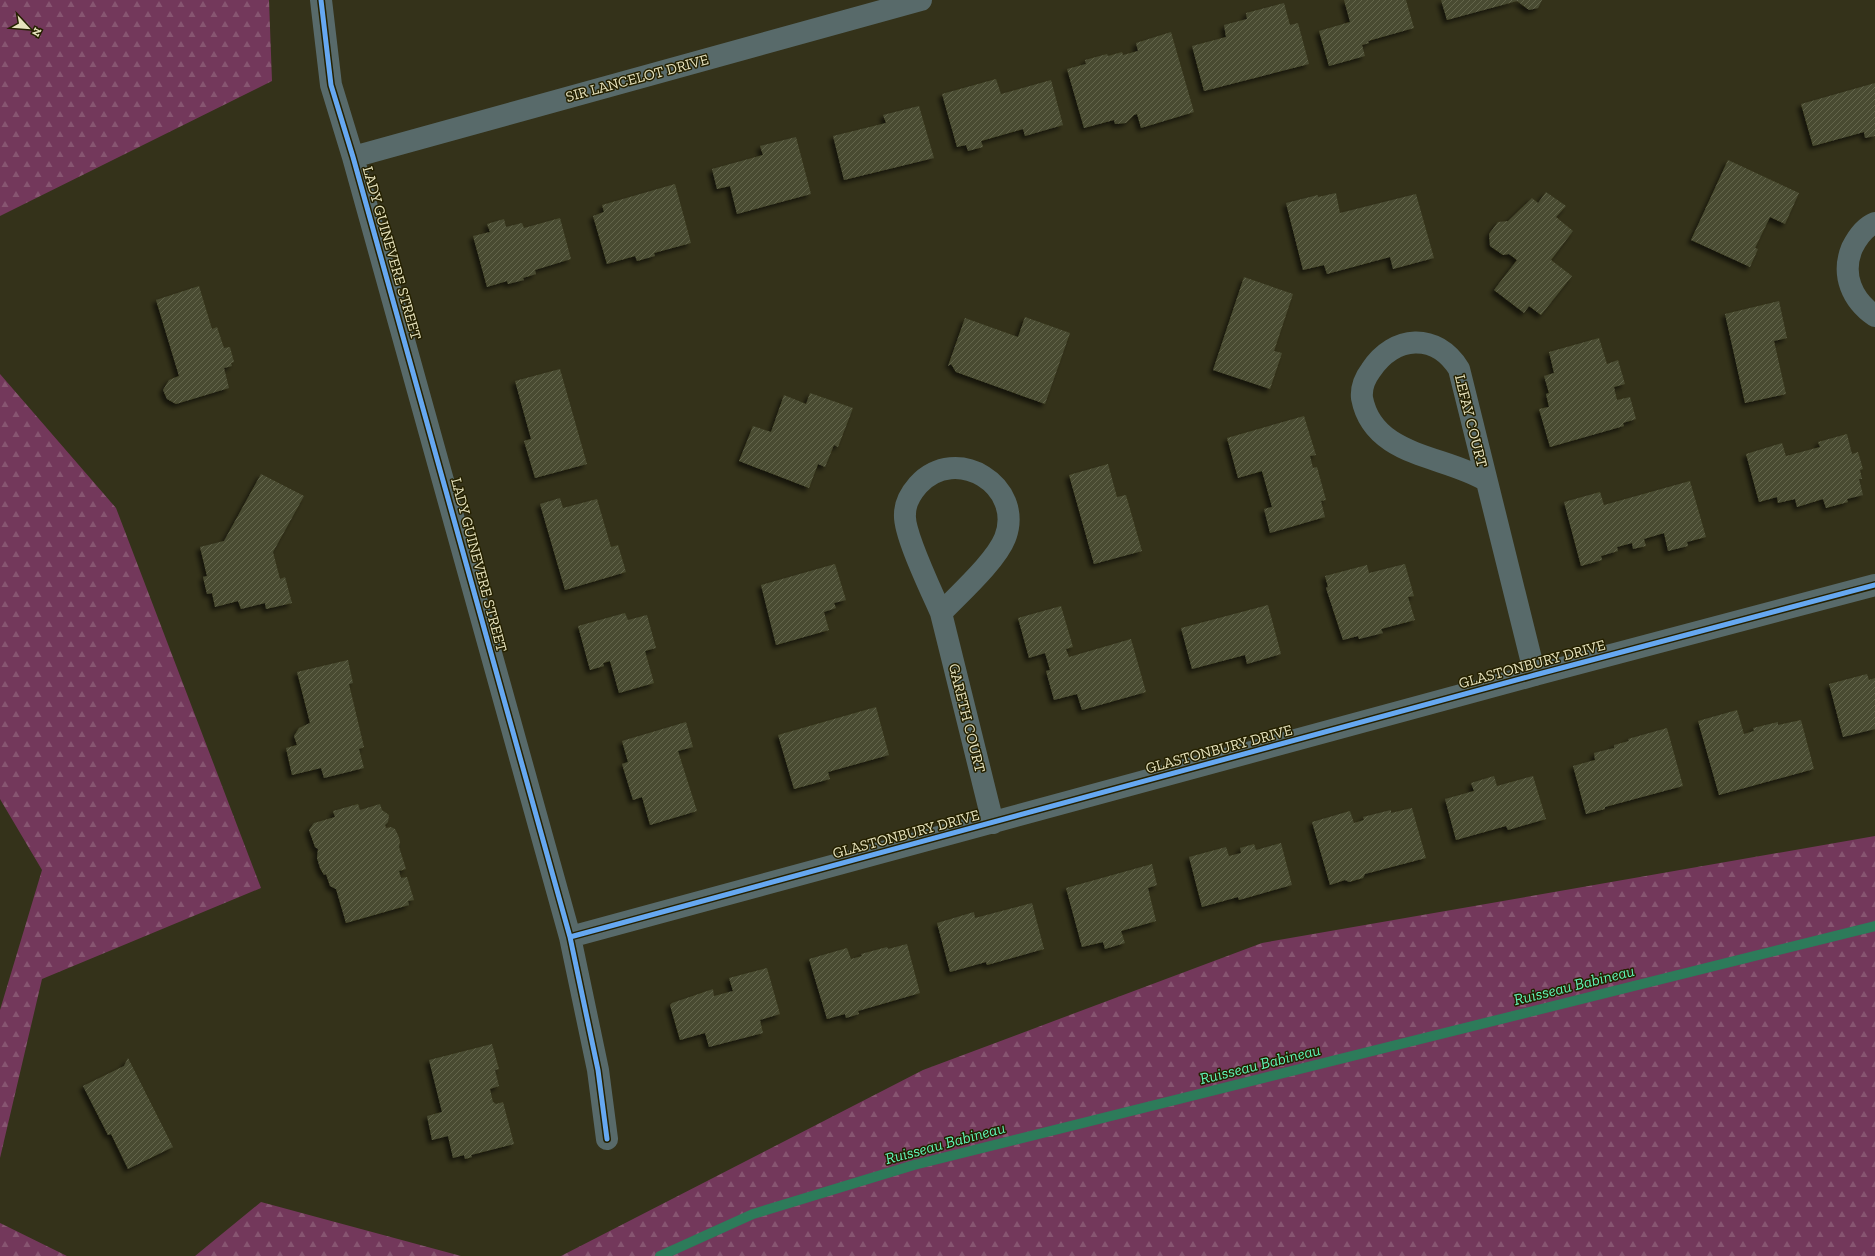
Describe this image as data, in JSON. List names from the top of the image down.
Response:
{
  "streets": {
    "street": [
      "SIR LANCELOT DRIVE",
      "LADY GUINEVERE STREET",
      "LEFAY COURT",
      "GLASTONBURY DRIVE",
      "GARETH COURT"
    ]
  },
  "crossings": [
    ["SIR LANCELOT DRIVE", "LADY GUINEVERE STREET"],
    ["LADY GUINEVERE STREET", "GLASTONBURY DRIVE"],
    ["LEFAY COURT", "GLASTONBURY DRIVE"],
    ["GLASTONBURY DRIVE", "GARETH COURT"]
  ],
  "water": ["Ruisseau Babineau"],
  "north": "bottom right"
}
